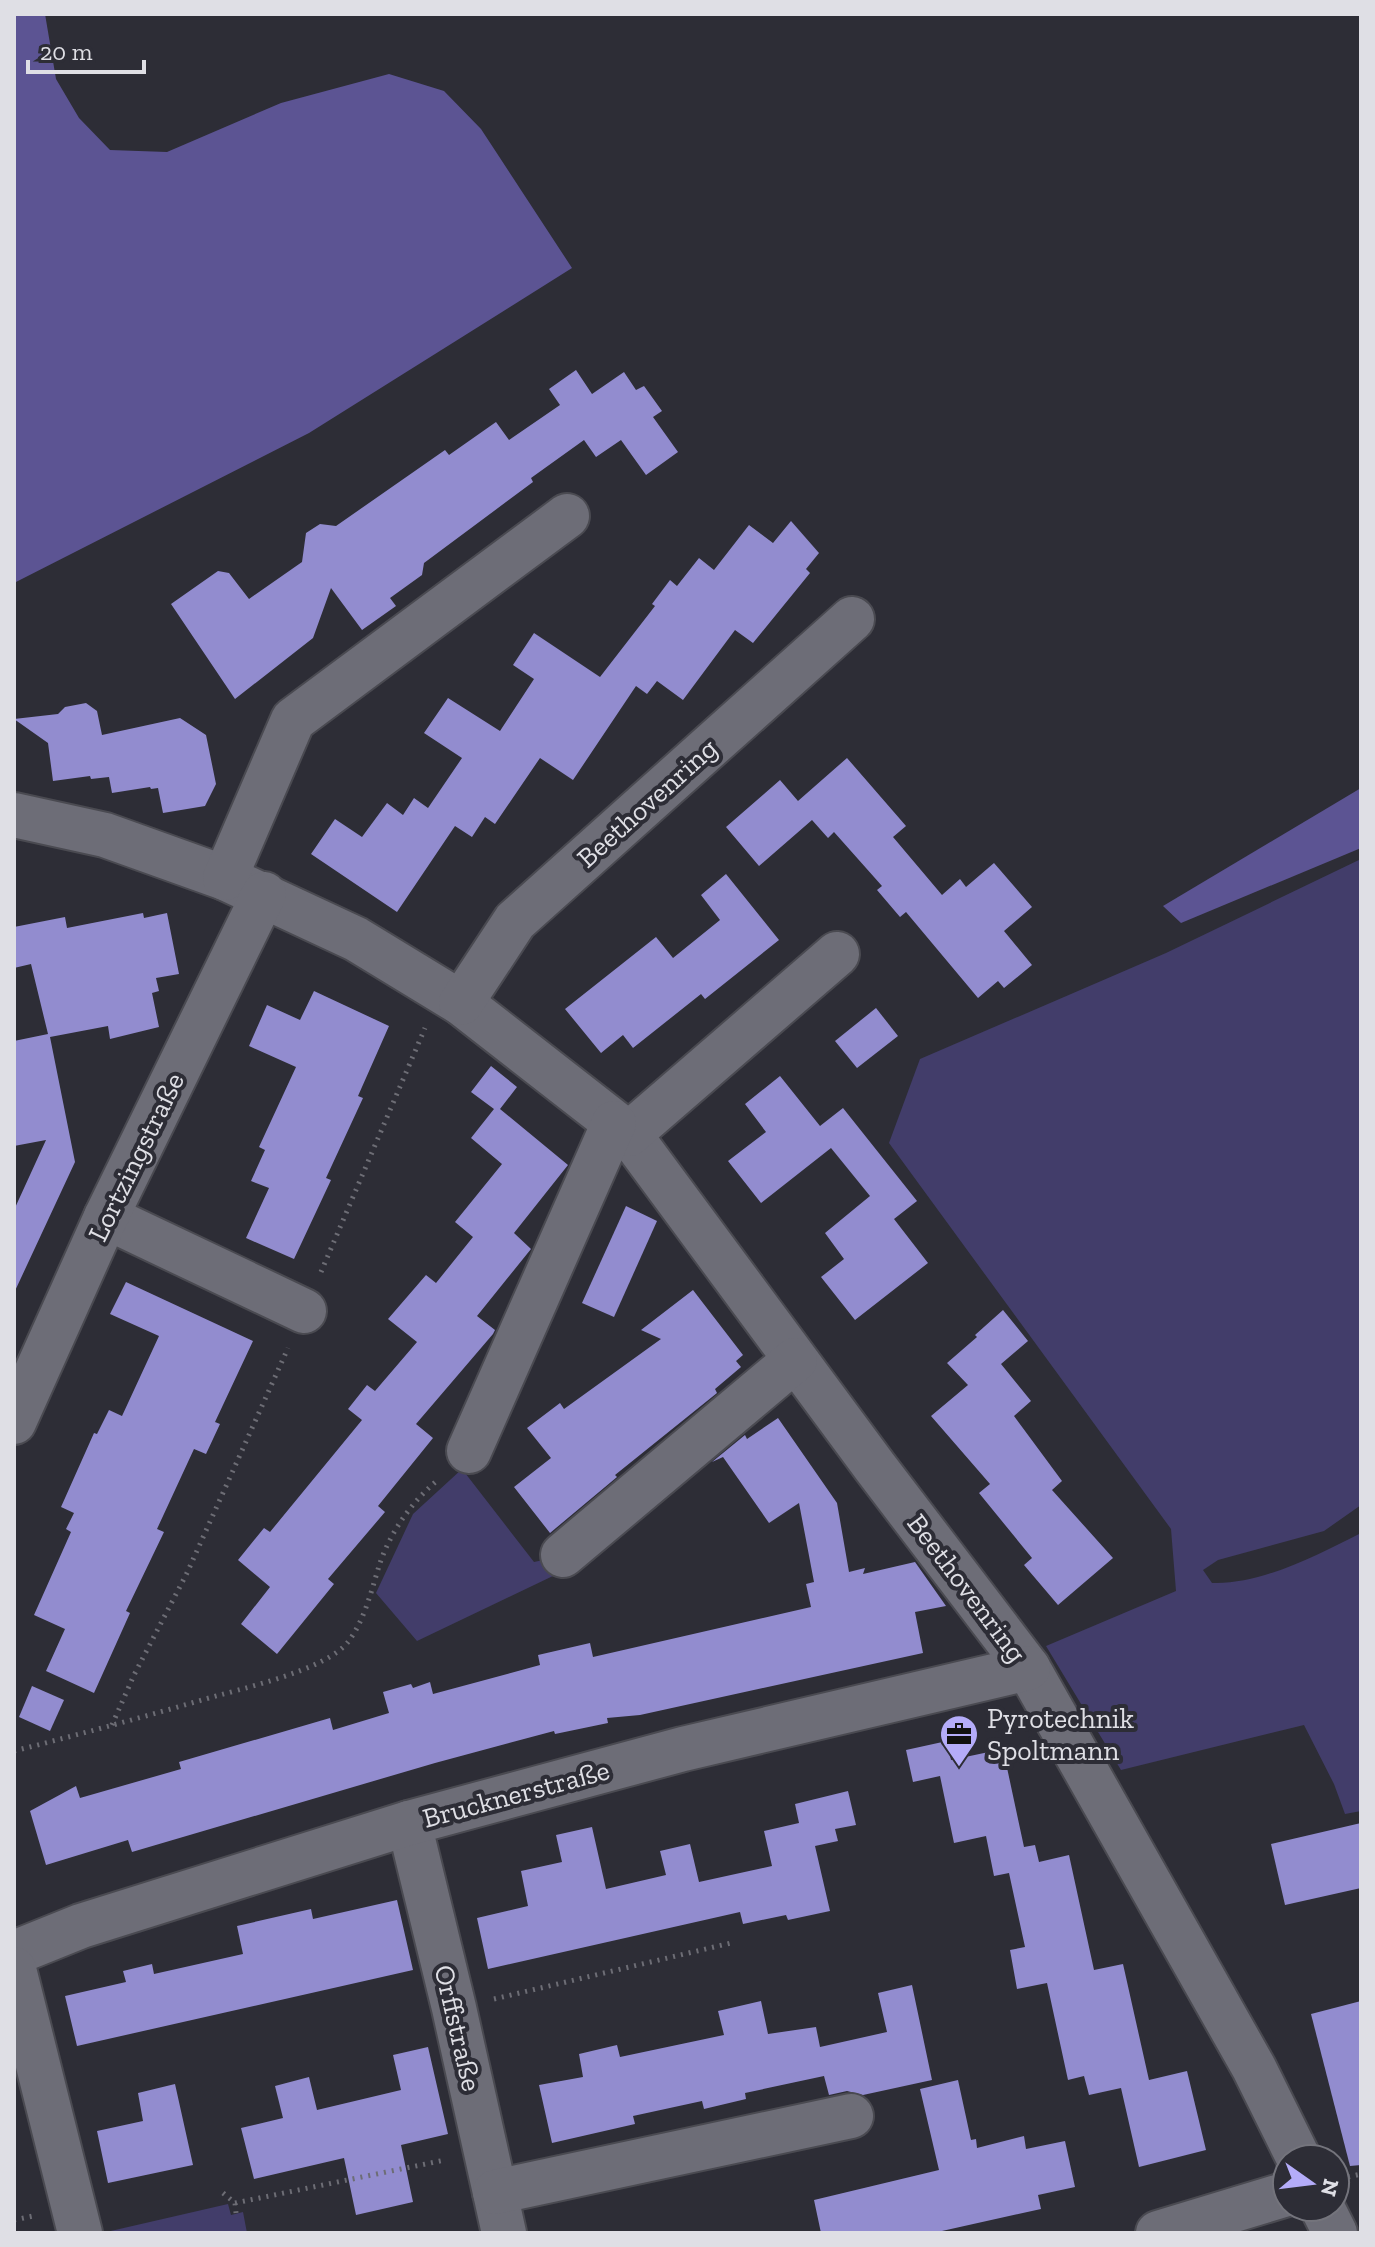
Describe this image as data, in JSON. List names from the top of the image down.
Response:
{
  "streets": {
    "street": [
      "Beethovenring",
      "Lortzingstraße",
      "Brucknerstraße",
      "Orffstraße"
    ]
  },
  "crossings": [
    ["Beethovenring", "Lortzingstraße"],
    ["Beethovenring", "Brucknerstraße"],
    ["Brucknerstraße", "Orffstraße"]
  ],
  "places": {
    "office": ["Pyrotechnik Spoltmann"]
  },
  "scale_bar": "20 m",
  "north": "right"
}
